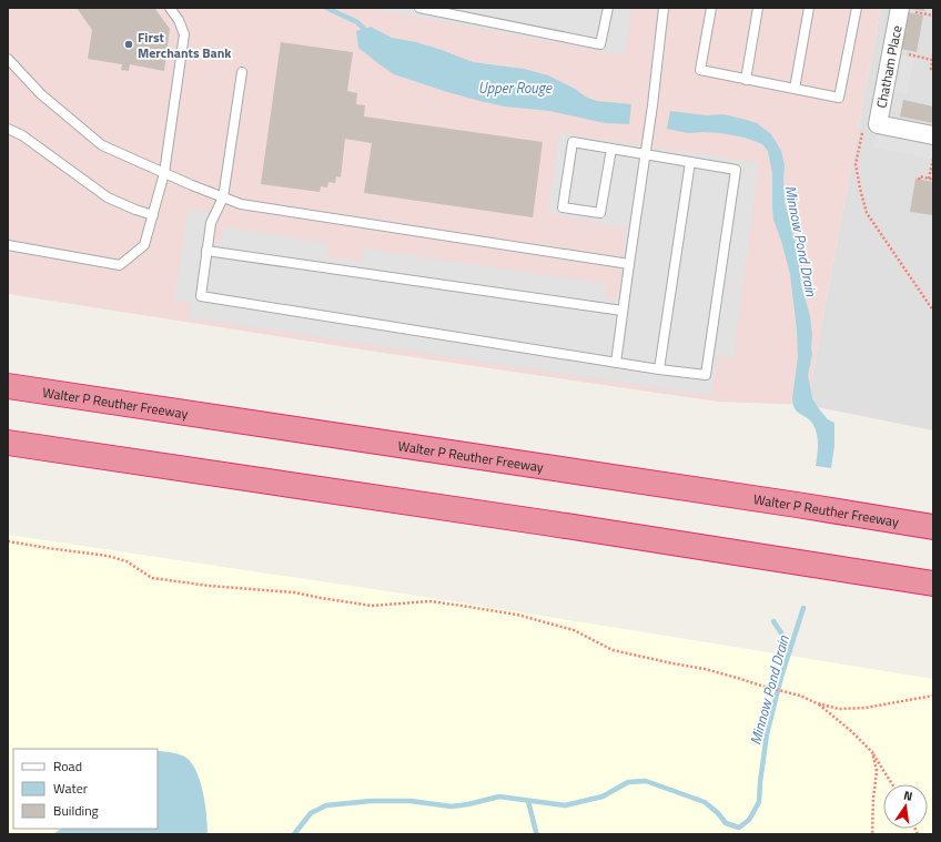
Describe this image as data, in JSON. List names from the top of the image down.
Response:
{
  "streets": {
    "highway": ["Walter P Reuther Freeway"],
    "street": ["Chatham Place"]
  },
  "water": ["Upper Rouge", "Minnow Pond Drain"],
  "places": ["First Merchants Bank"],
  "legend": ["Road", "Water", "Building"],
  "north": "top"
}
